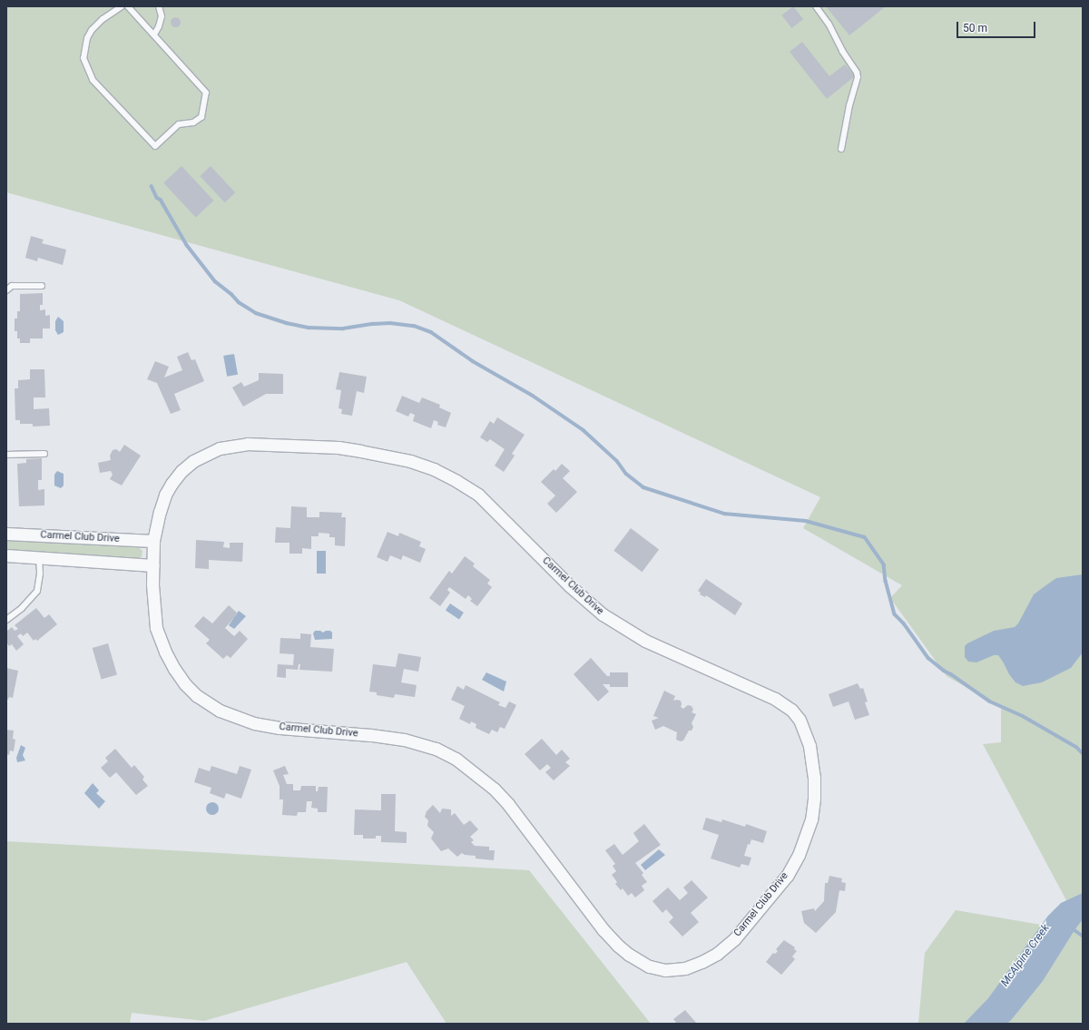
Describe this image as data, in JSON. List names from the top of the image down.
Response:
{
  "streets": {
    "street": ["Carmel Club Drive"]
  },
  "water": ["McAlpine Creek"],
  "scale_bar": "50 m"
}
